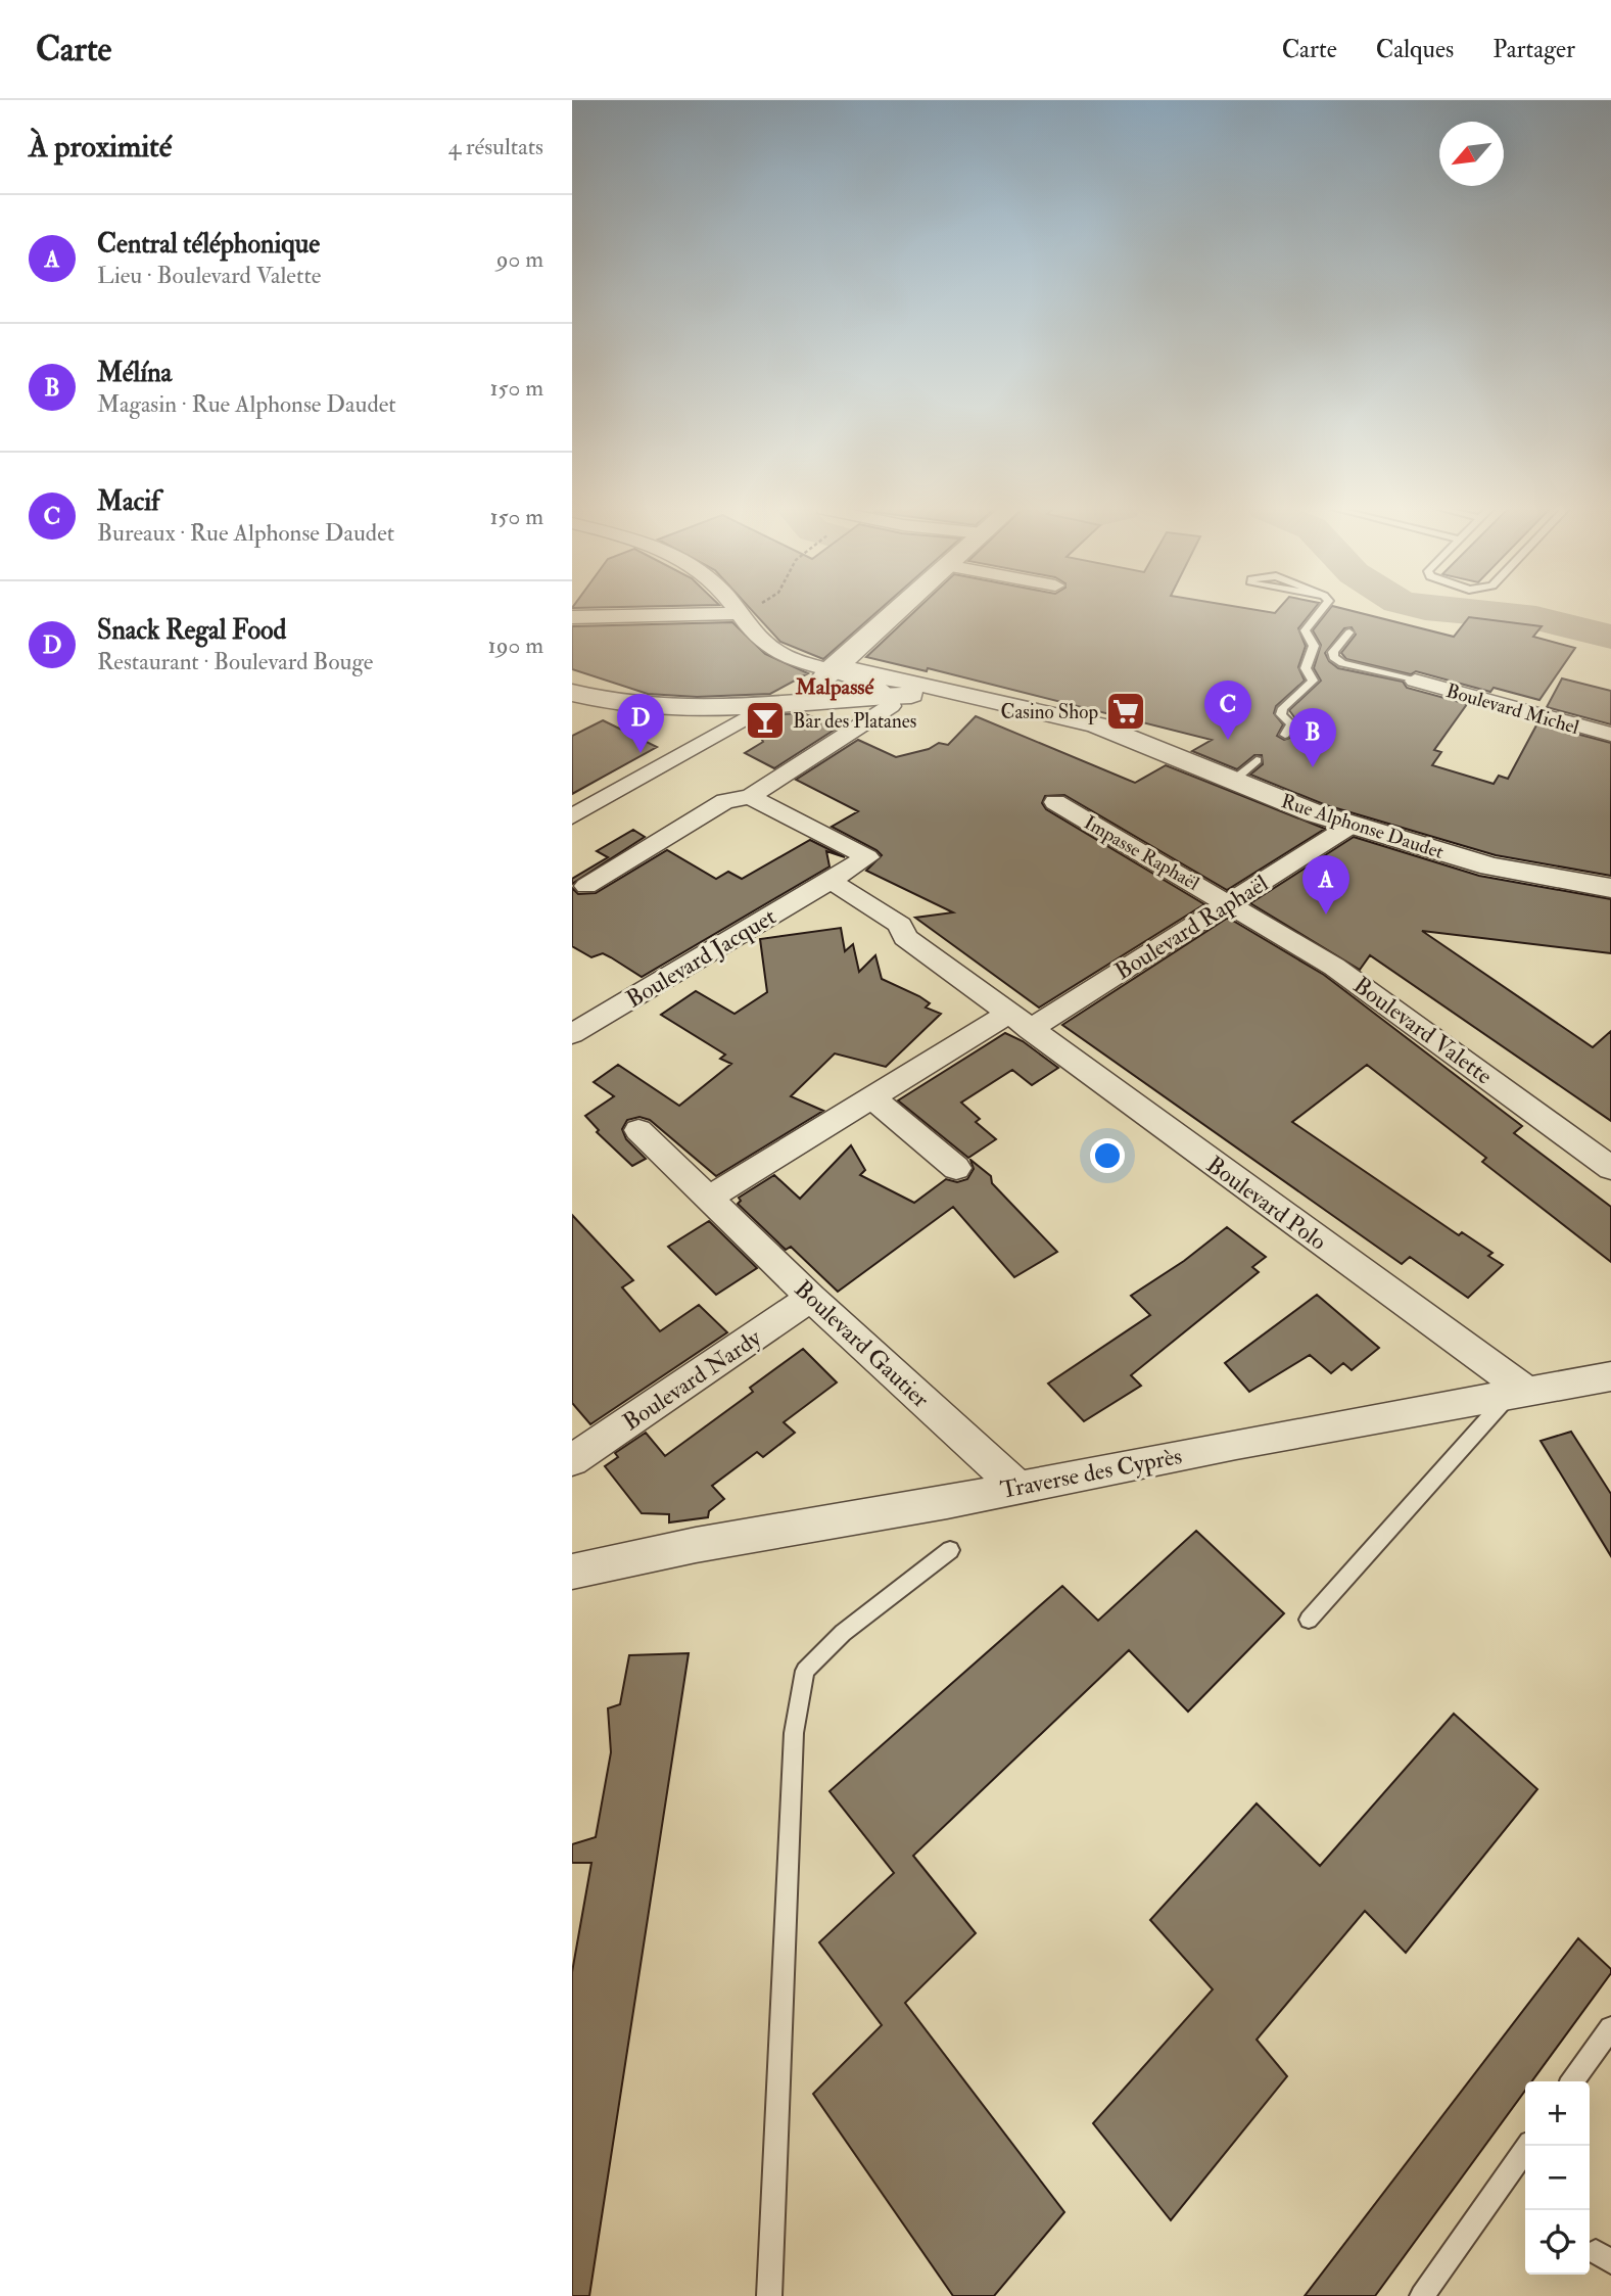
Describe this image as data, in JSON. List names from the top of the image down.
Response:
{
  "streets": {
    "street": [
      "Boulevard Michel",
      "Rue Alphonse Daudet",
      "Impasse Raphaël",
      "Boulevard Raphaël",
      "Boulevard Jacquet",
      "Boulevard Valette",
      "Boulevard Polo",
      "Boulevard Gautier",
      "Boulevard Nardy",
      "Traverse des Cyprès"
    ]
  },
  "crossings": [
    ["Rue Alphonse Daudet", "Boulevard Raphaël"],
    ["Impasse Raphaël", "Boulevard Raphaël"],
    ["Impasse Raphaël", "Boulevard Valette"],
    ["Boulevard Raphaël", "Boulevard Valette"],
    ["Boulevard Raphaël", "Boulevard Polo"],
    ["Boulevard Raphaël", "Boulevard Gautier"],
    ["Boulevard Jacquet", "Boulevard Polo"],
    ["Boulevard Polo", "Traverse des Cyprès"],
    ["Boulevard Gautier", "Boulevard Nardy"],
    ["Boulevard Gautier", "Traverse des Cyprès"]
  ],
  "districts": ["Malpassé"],
  "places": {
    "supermarket": ["Casino Shop"],
    "bar": ["Bar des Platanes"]
  },
  "north": "bottom left",
  "page": {
    "header": "Carte",
    "nav": ["Carte", "Calques", "Partager"],
    "heading": ["À proximité", "4 résultats"],
    "list": [
      {
        "mark": "A",
        "name": "Central téléphonique",
        "note": "Lieu · Boulevard Valette",
        "value": "90 m"
      },
      {
        "mark": "B",
        "name": "Mélína",
        "note": "Magasin · Rue Alphonse Daudet",
        "value": "150 m"
      },
      {
        "mark": "C",
        "name": "Macif",
        "note": "Bureaux · Rue Alphonse Daudet",
        "value": "150 m"
      },
      {
        "mark": "D",
        "name": "Snack Regal Food",
        "note": "Restaurant · Boulevard Bouge",
        "value": "190 m"
      }
    ],
    "pins": [
      "C",
      "D",
      "B",
      "A"
    ],
    "map_buttons": ["+", "−"]
  }
}
